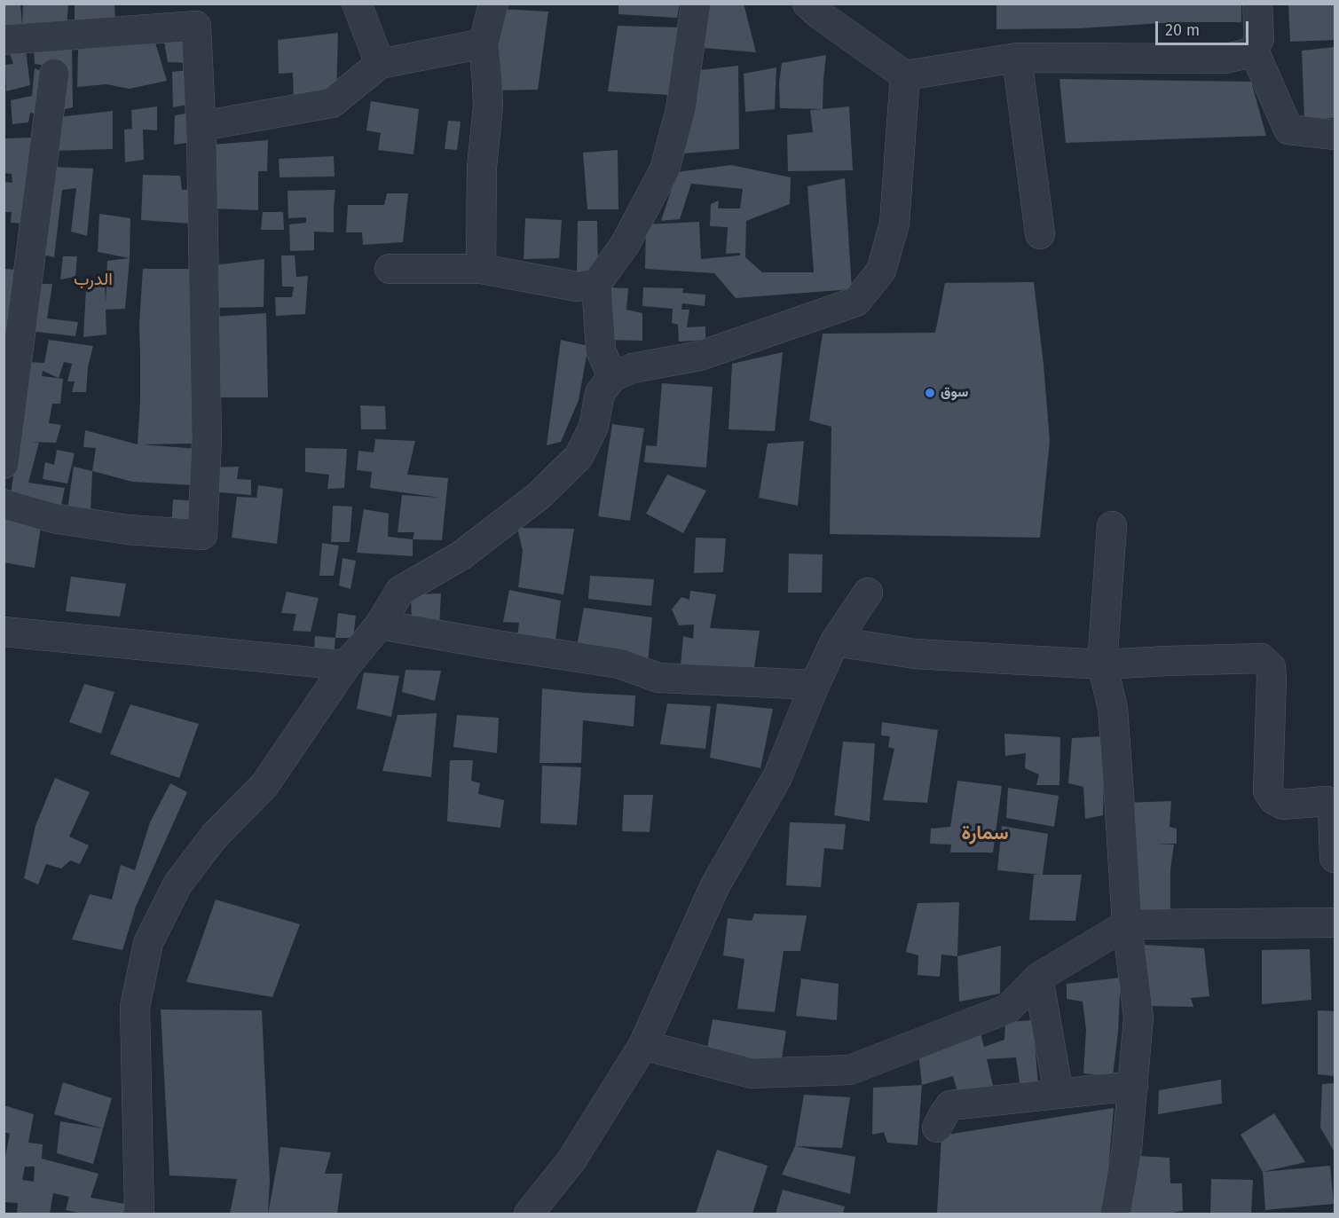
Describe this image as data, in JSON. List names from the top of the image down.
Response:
{
  "districts": ["الدرب", "سمارة"],
  "places": ["سوق"],
  "scale_bar": "20 m"
}
